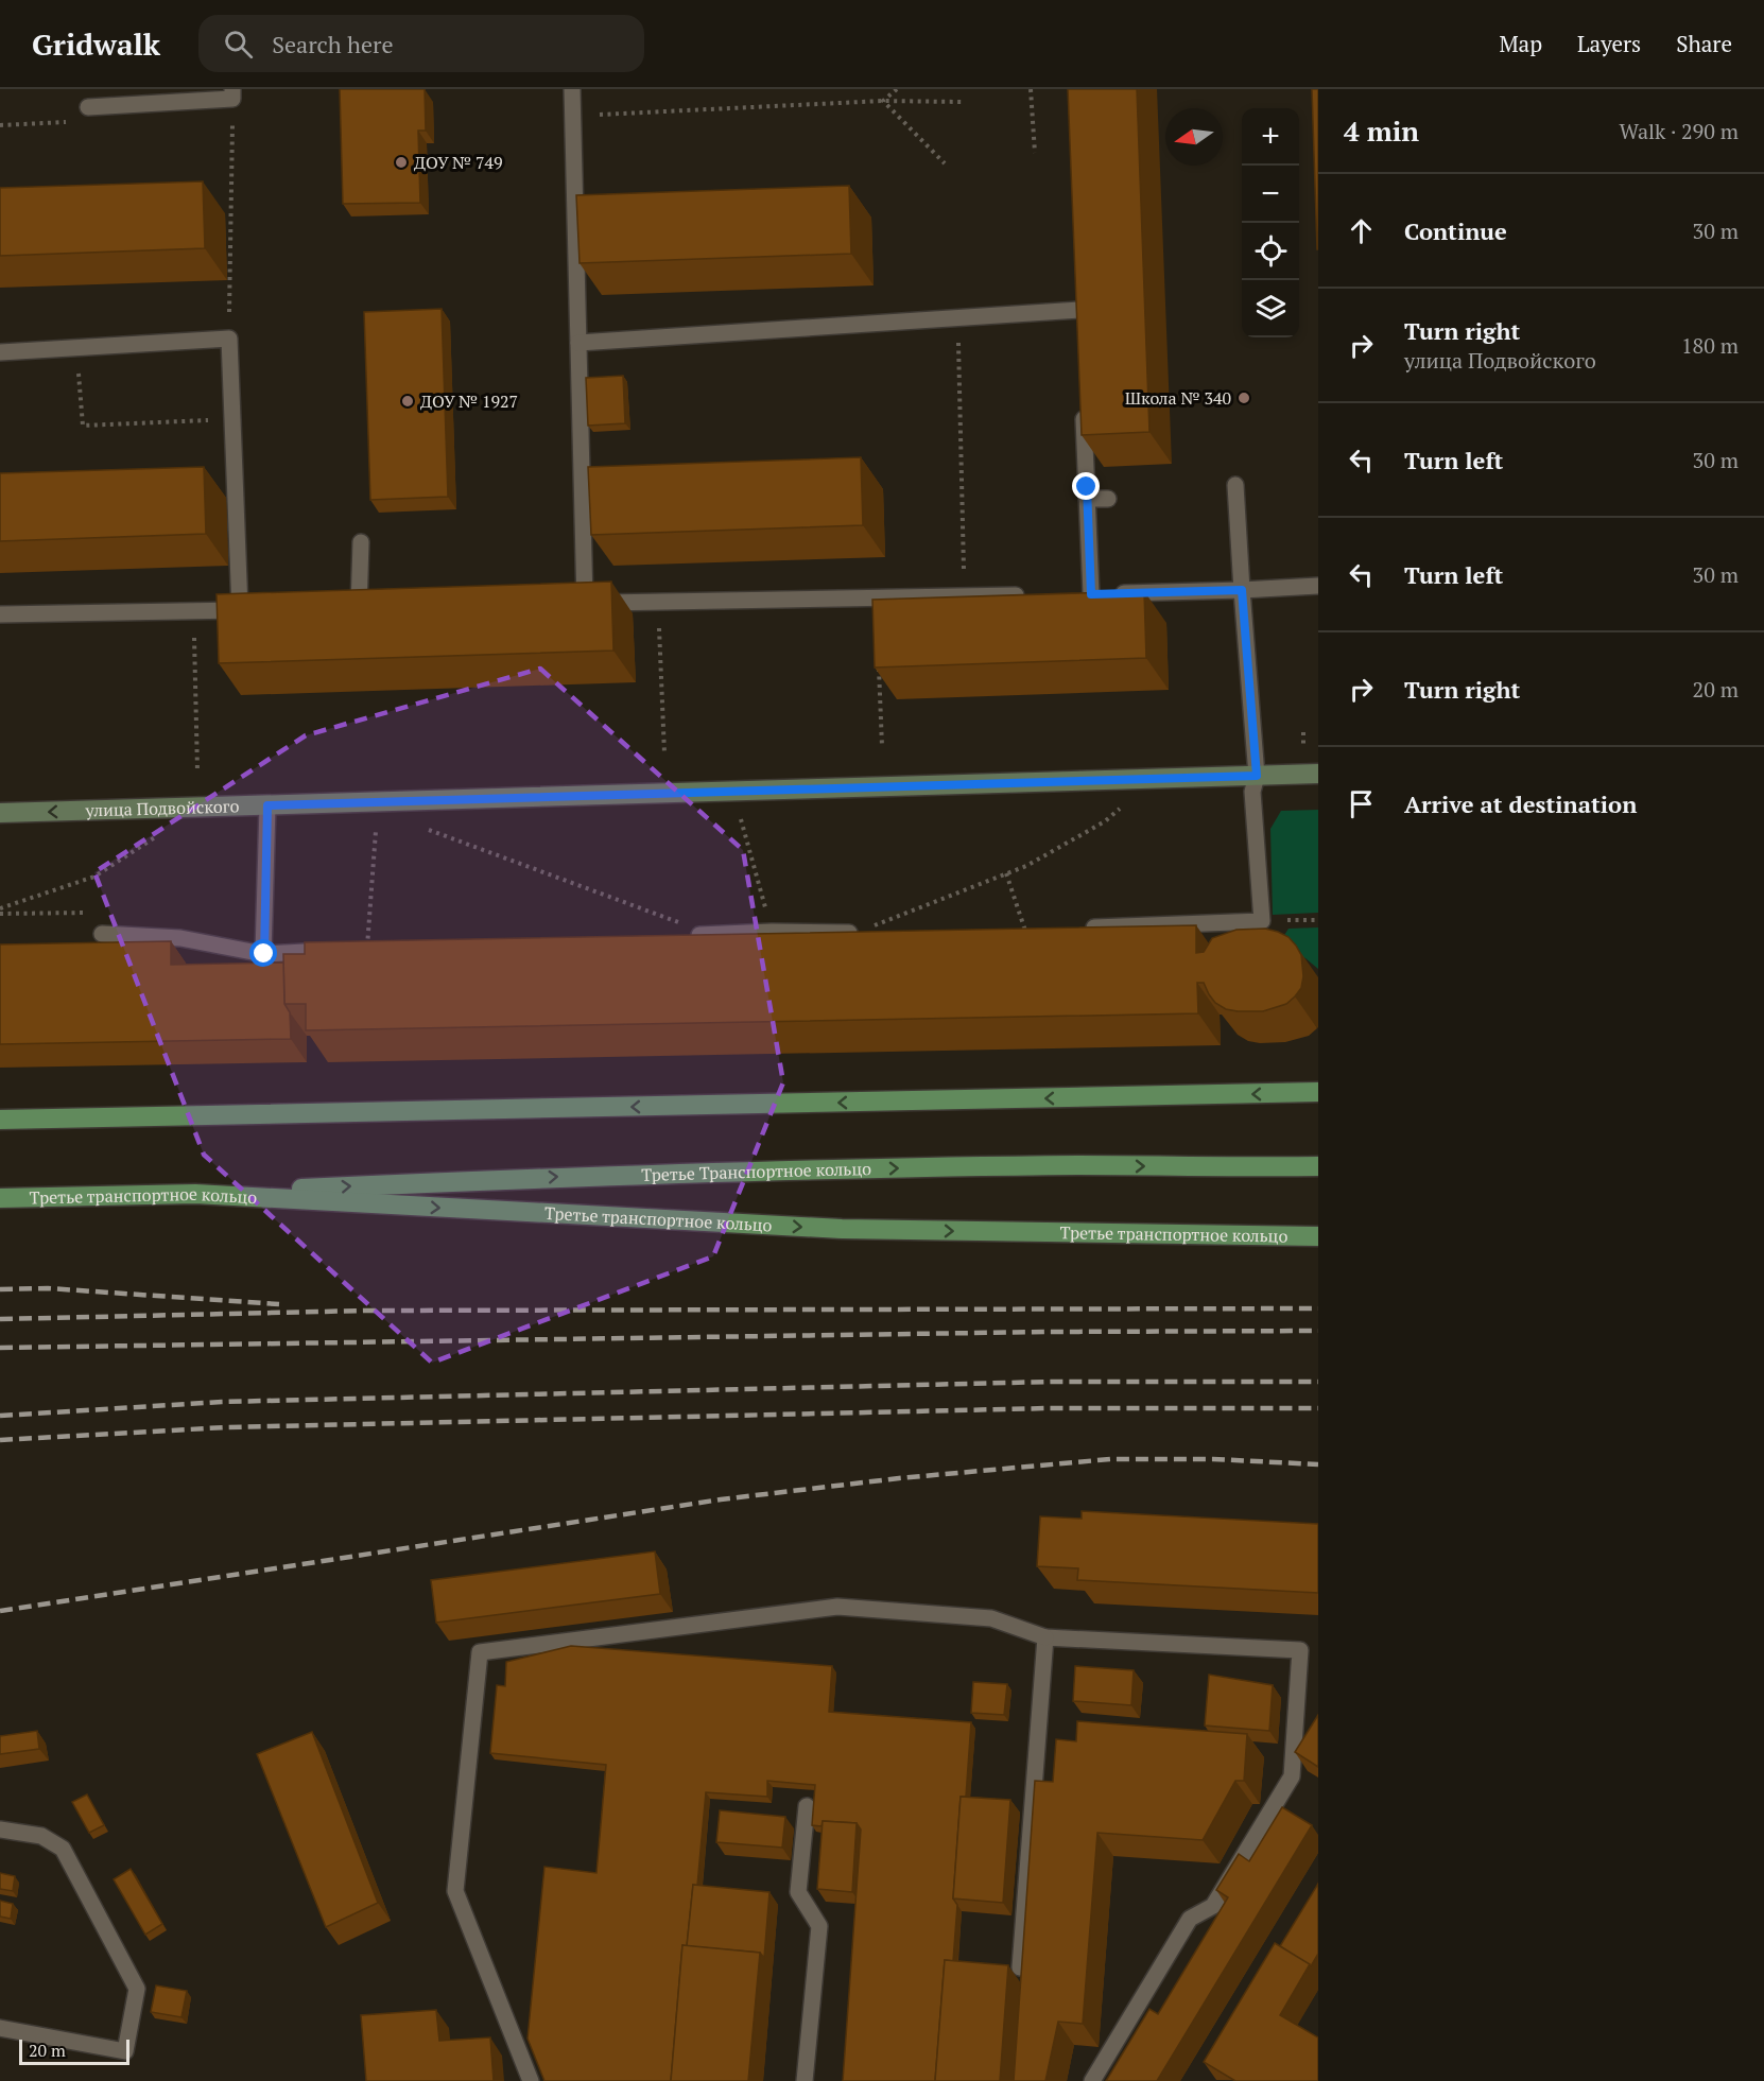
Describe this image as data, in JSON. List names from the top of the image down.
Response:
{
  "streets": {
    "main road": ["Третье Транспортное кольцо", "Третье транспортное кольцо"],
    "street": ["улица Подвойского"]
  },
  "crossings": [
    ["Третье Транспортное кольцо", "Третье транспортное кольцо"]
  ],
  "places": ["ДОУ № 749", "Школа № 340", "ДОУ № 1927"],
  "scale_bar": "20 m",
  "north": "left",
  "page": {
    "header": "Gridwalk",
    "search": "Search here",
    "nav": ["Map", "Layers", "Share"],
    "heading": ["4 min", "Walk · 290 m"],
    "map_buttons": ["+", "−"],
    "list": [
      ["Continue", "30 m"],
      ["Turn right", "улица Подвойского", "180 m"],
      ["Turn left", "30 m"],
      ["Turn left", "30 m"],
      ["Turn right", "20 m"],
      "Arrive at destination"
    ],
    "scale": "20 m"
  }
}
